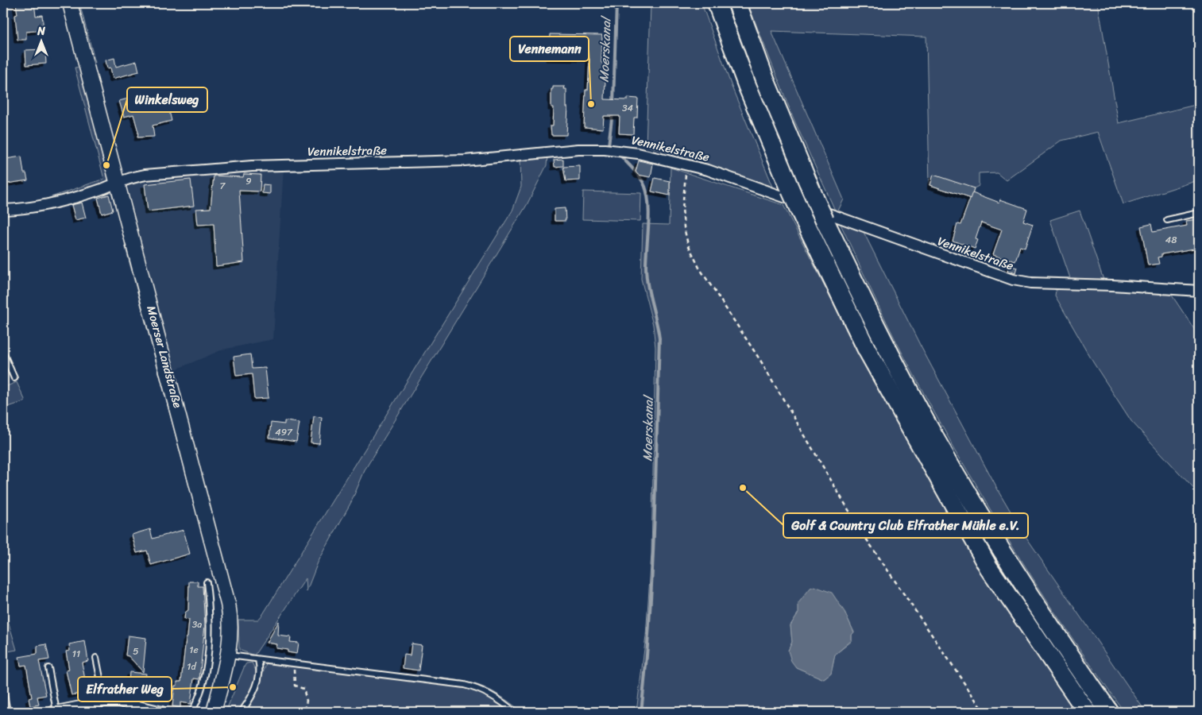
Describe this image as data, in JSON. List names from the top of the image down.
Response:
{
  "streets": {
    "main road": ["Moerser Landstraße"],
    "street": ["Vennikelstraße"]
  },
  "crossings": [
    ["Vennikelstraße", "Moerser Landstraße"]
  ],
  "water": ["Moerskanal"],
  "places": [
    "Vennemann",
    "Winkelsweg",
    "Golf & Country Club Elfrather Mühle e.V.",
    "Elfrather Weg"
  ],
  "house_numbers": [
    "34",
    "9",
    "7",
    "48",
    "497",
    "3a",
    "1e",
    "5",
    "11",
    "1d"
  ],
  "north": "top"
}
